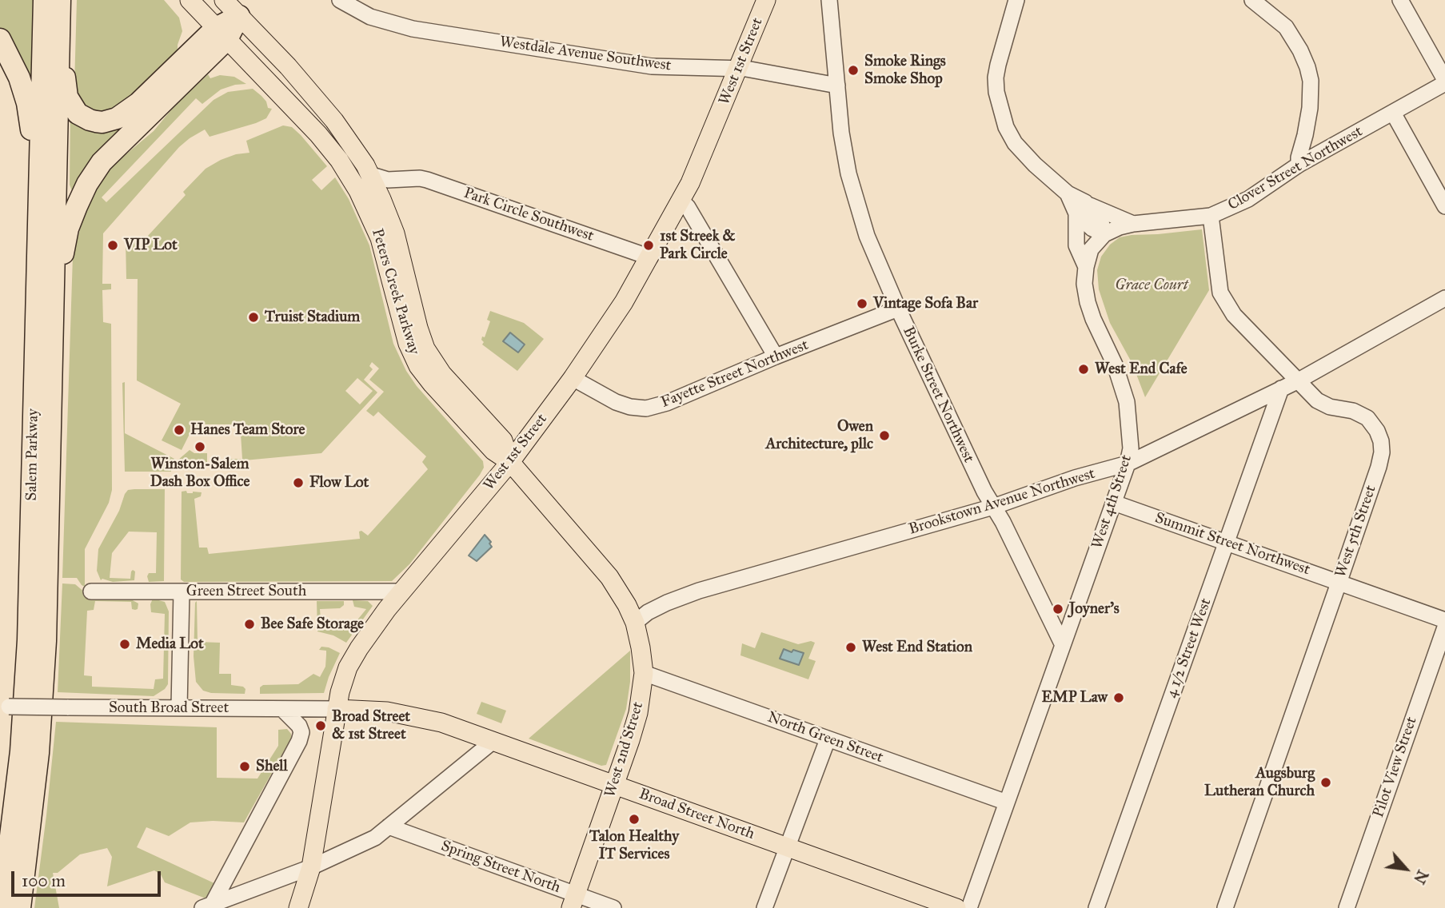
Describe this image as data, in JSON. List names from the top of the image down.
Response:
{
  "streets": {
    "highway": ["Salem Parkway"],
    "main road": [
      "West 1st Street",
      "Peters Creek Parkway",
      "West 2nd Street",
      "Broad Street North"
    ],
    "street": [
      "Westdale Avenue Southwest",
      "Clover Street Northwest",
      "Park Circle Southwest",
      "Fayette Street Northwest",
      "Burke Street Northwest",
      "Brookstown Avenue Northwest",
      "West 4th Street",
      "West 5th Street",
      "Summit Street Northwest",
      "Green Street South",
      "4 1/2 Street West",
      "South Broad Street",
      "North Green Street",
      "Pilot View Street",
      "Spring Street North"
    ]
  },
  "crossings": [
    ["Westdale Avenue Southwest", "West 1st Street"],
    ["Westdale Avenue Southwest", "Burke Street Northwest"],
    ["West 1st Street", "Park Circle Southwest"],
    ["West 1st Street", "Peters Creek Parkway"],
    ["West 1st Street", "Fayette Street Northwest"],
    ["West 1st Street", "Green Street South"],
    ["West 1st Street", "South Broad Street"],
    ["West 1st Street", "West 2nd Street"],
    ["West 1st Street", "Broad Street North"],
    ["Clover Street Northwest", "West 4th Street"],
    ["Clover Street Northwest", "West 5th Street"],
    ["Park Circle Southwest", "Peters Creek Parkway"],
    ["Peters Creek Parkway", "West 2nd Street"],
    ["Fayette Street Northwest", "Burke Street Northwest"],
    ["Burke Street Northwest", "Brookstown Avenue Northwest"],
    ["Burke Street Northwest", "West 4th Street"],
    ["Brookstown Avenue Northwest", "West 4th Street"],
    ["Brookstown Avenue Northwest", "West 5th Street"],
    ["Brookstown Avenue Northwest", "4 1/2 Street West"],
    ["Brookstown Avenue Northwest", "West 2nd Street"],
    ["West 4th Street", "Summit Street Northwest"],
    ["West 4th Street", "North Green Street"],
    ["West 5th Street", "Summit Street Northwest"],
    ["Summit Street Northwest", "4 1/2 Street West"],
    ["South Broad Street", "Broad Street North"],
    ["North Green Street", "West 2nd Street"],
    ["West 2nd Street", "Broad Street North"],
    ["West 2nd Street", "Spring Street North"]
  ],
  "parks": ["Grace Court"],
  "places": [
    "Smoke Rings Smoke Shop",
    "VIP Lot",
    "1st Streek & Park Circle",
    "Vintage Sofa Bar",
    "Truist Stadium",
    "West End Cafe",
    "Hanes Team Store",
    "Owen Architecture, pllc",
    "Winston-Salem Dash Box Office",
    "Flow Lot",
    "Joyner's",
    "Bee Safe Storage",
    "Media Lot",
    "West End Station",
    "EMP Law",
    "Broad Street & 1st Street",
    "Shell",
    "Augsburg Lutheran Church",
    "Talon Healthy IT Services"
  ],
  "scale_bar": "100 m",
  "north": "bottom right"
}
